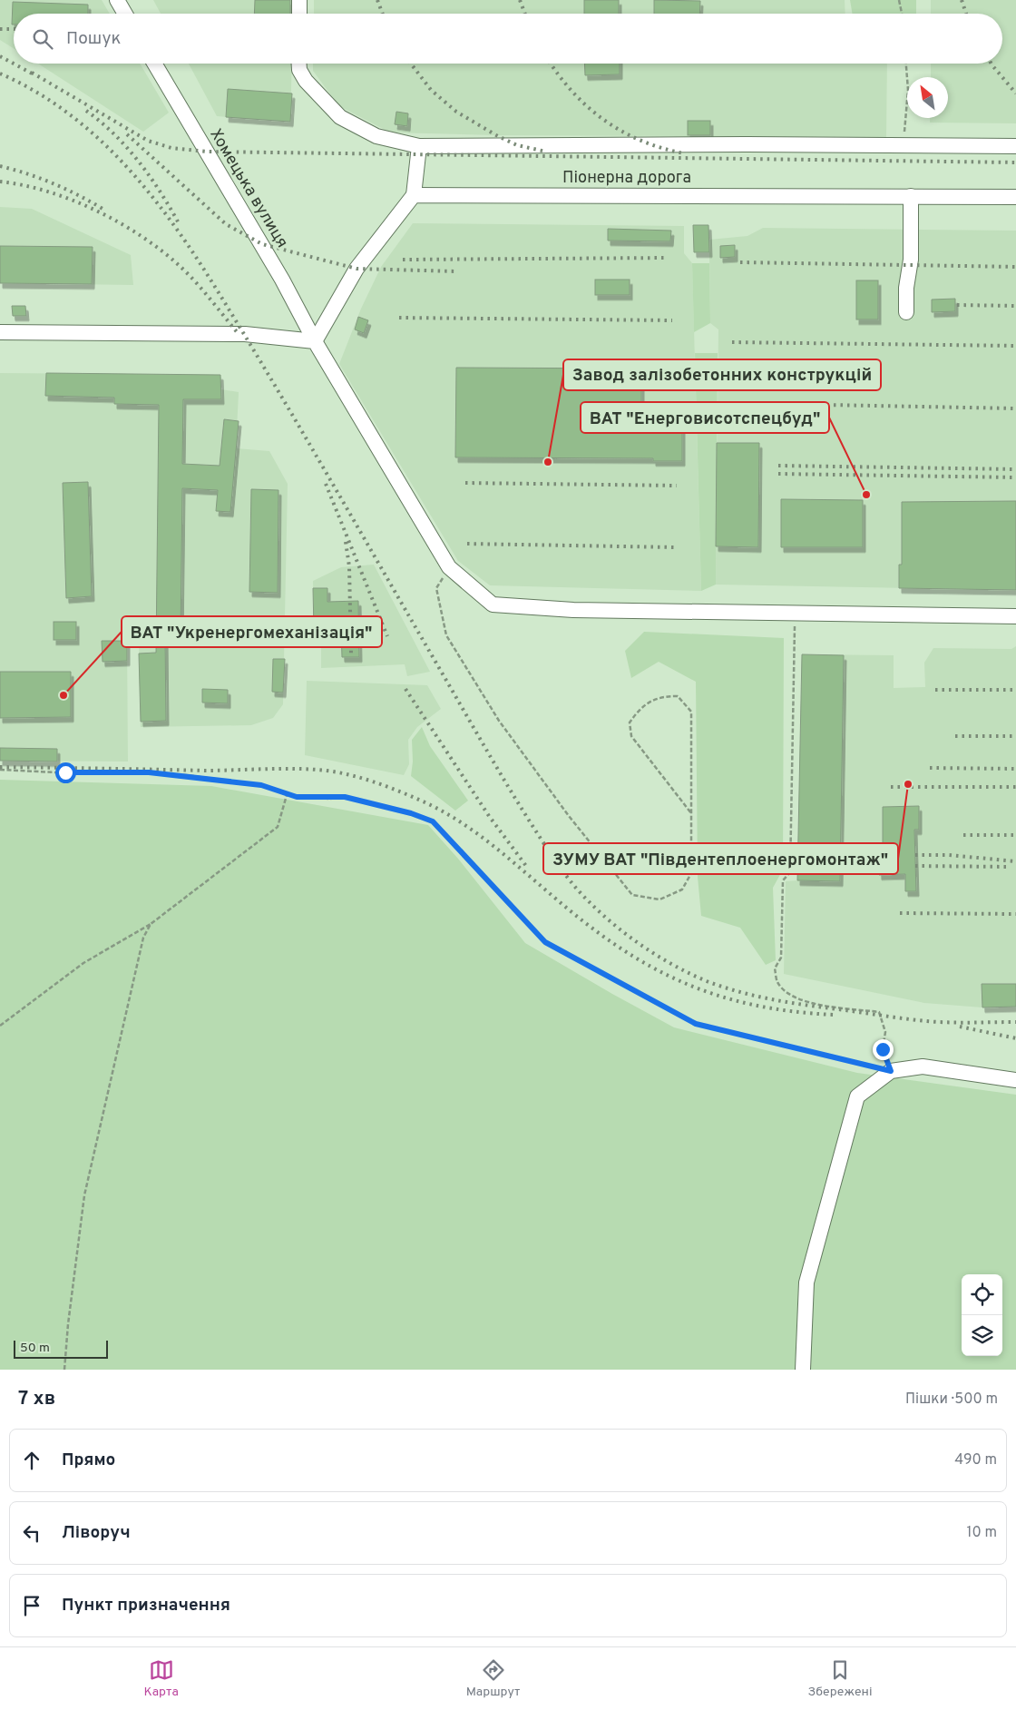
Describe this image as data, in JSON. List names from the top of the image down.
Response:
{
  "streets": {
    "street": ["Піонерна дорога", "Хомецька вулиця"]
  },
  "places": [
    "Завод залізобетонних конструкцій",
    "ВАТ \"Енерговисотспецбуд\"",
    "ВАТ \"Укренергомеханізація\"",
    "ЗУМУ ВАТ \"Південтеплоенергомонтаж\""
  ],
  "scale_bar": "50 m",
  "north": "top left",
  "page": {
    "search": "Пошук",
    "scale": "50 m",
    "heading": ["7 хв", "Пішки · 500 m"],
    "list": [
      ["Прямо", "490 m"],
      ["Ліворуч", "10 m"],
      "Пункт призначення"
    ],
    "nav": ["Карта", "Маршрут", "Збережені"]
  }
}
